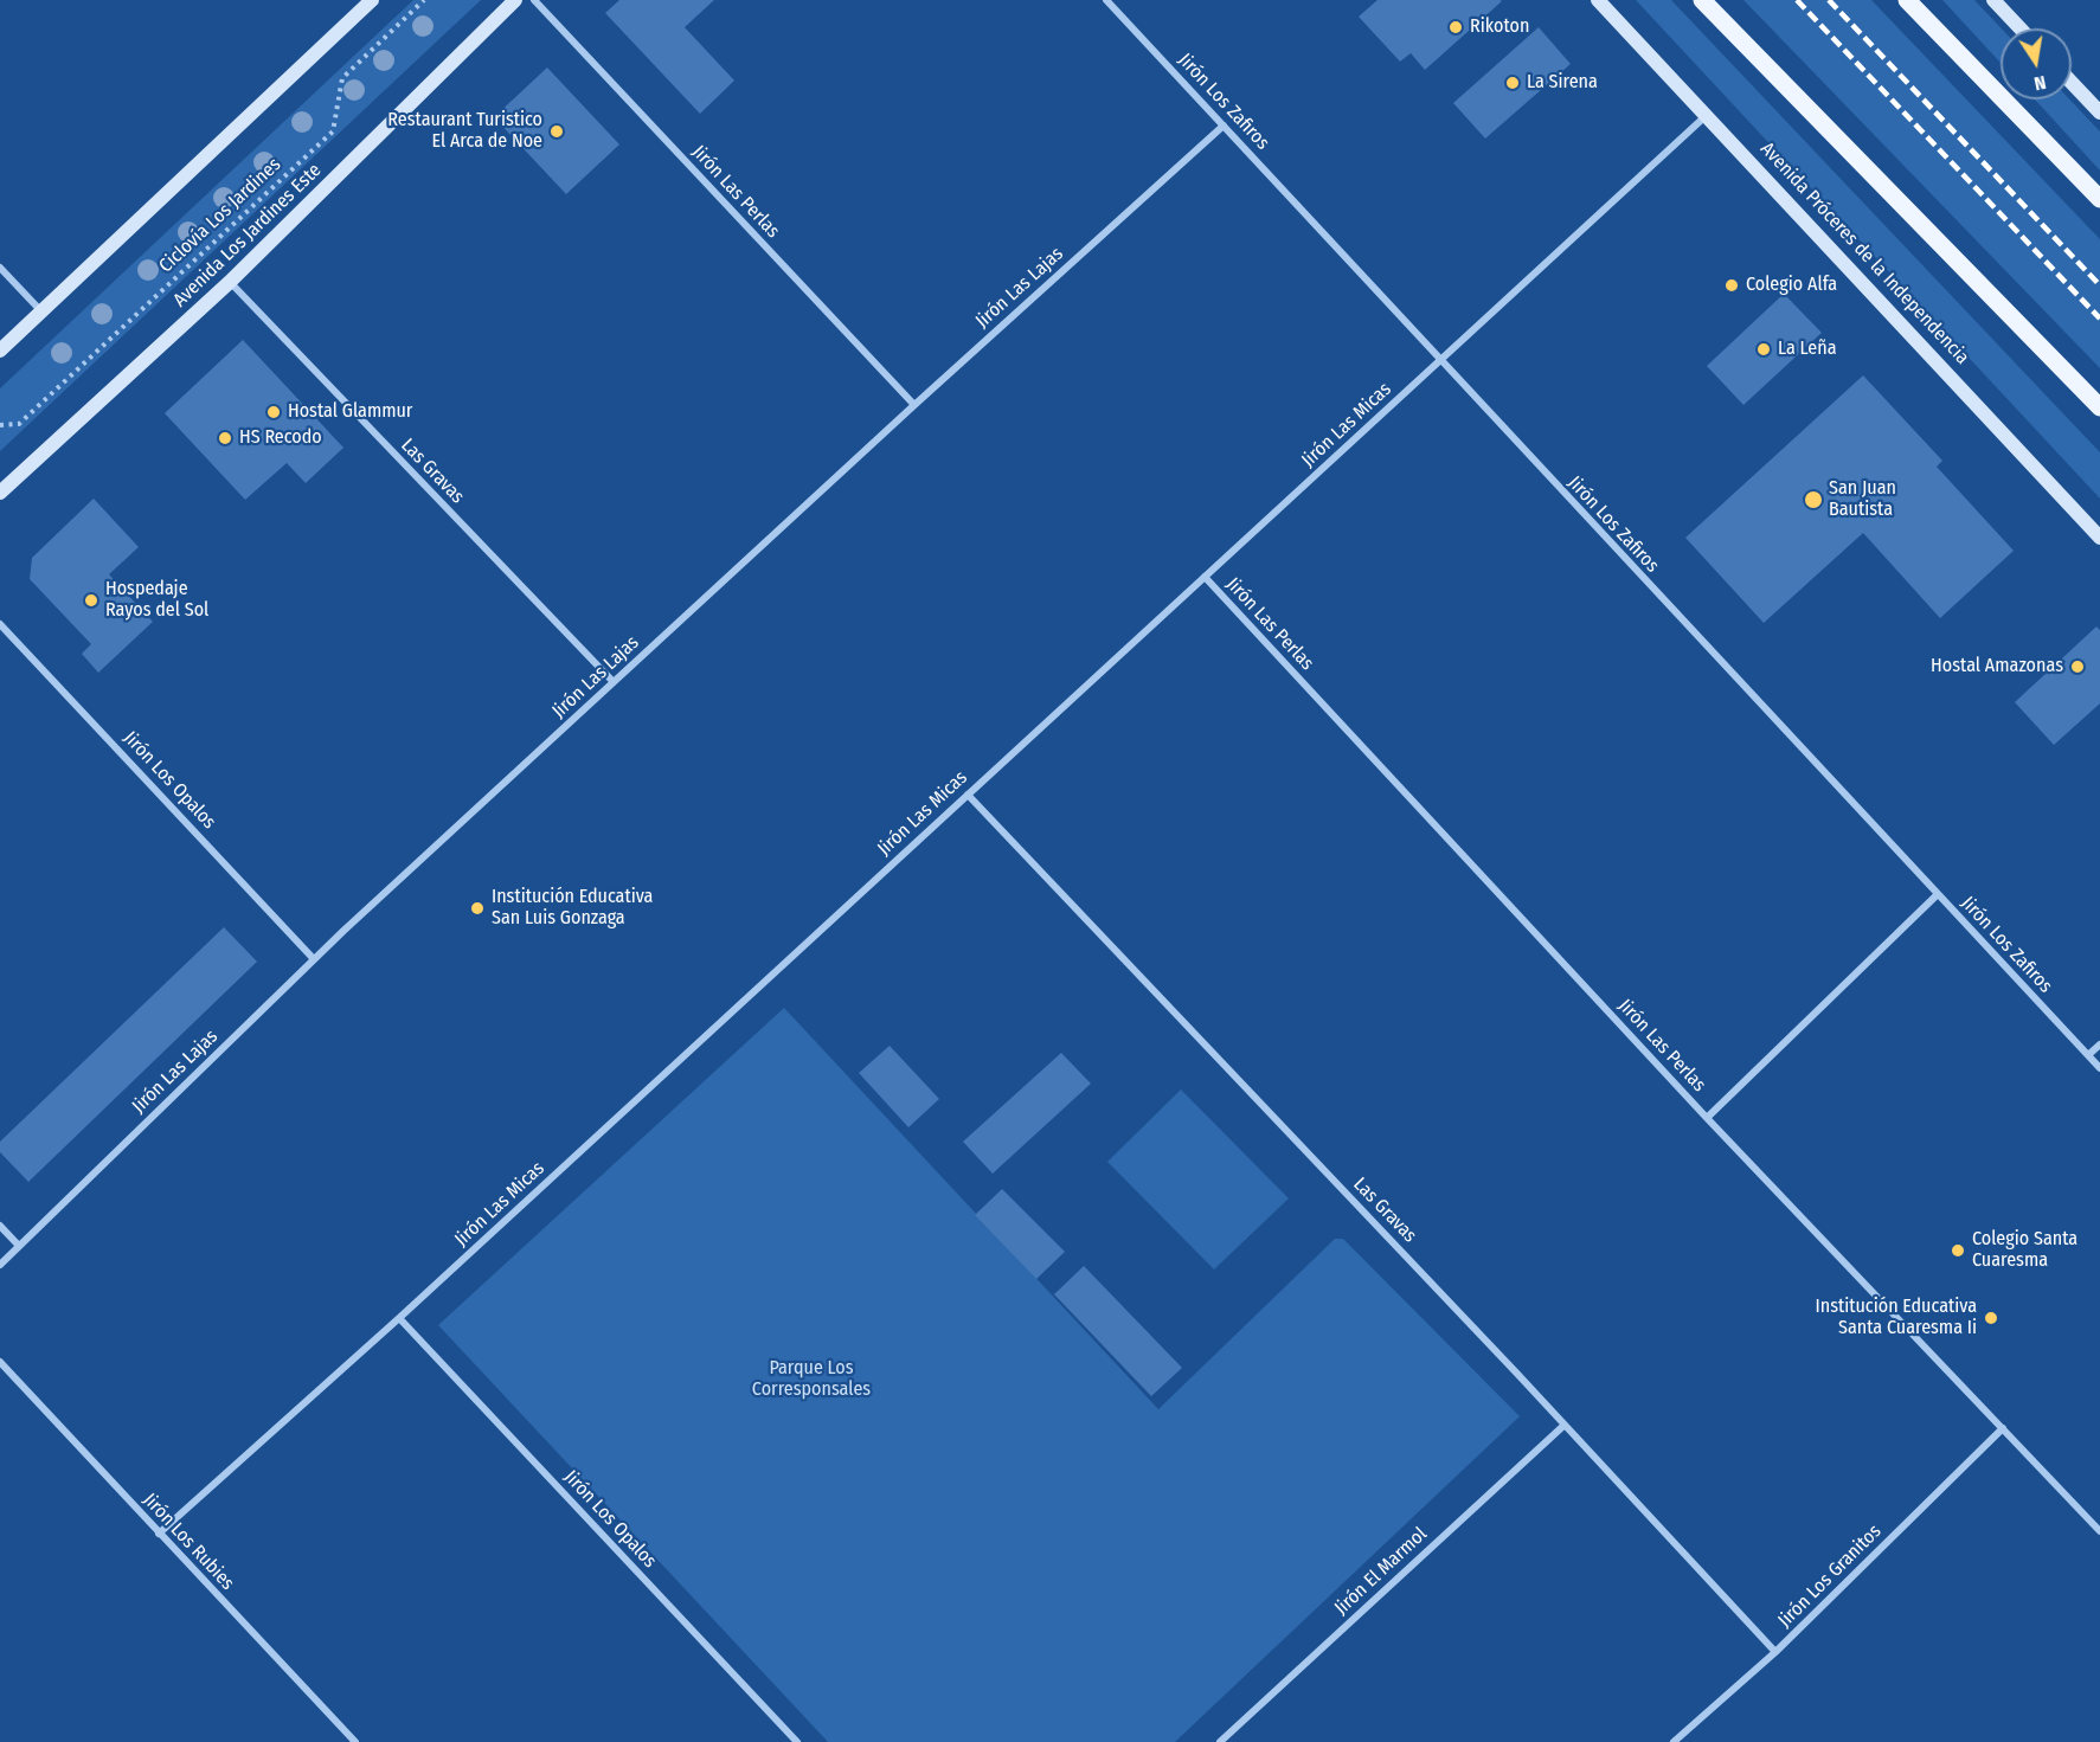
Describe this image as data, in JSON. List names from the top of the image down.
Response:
{
  "streets": {
    "main road": ["Avenida Los Jardines Este", "Avenida Próceres de la Independencia"],
    "street": [
      "Jirón Los Zafiros",
      "Jirón Las Perlas",
      "Jirón Las Lajas",
      "Jirón Las Micas",
      "Las Gravas",
      "Jirón Los Opalos",
      "Jirón Los Rubies",
      "Jirón El Marmol",
      "Jirón Los Granitos"
    ],
    "path": ["Ciclovía Los Jardines"]
  },
  "crossings": [
    ["Jirón Los Zafiros", "Jirón Las Lajas"],
    ["Jirón Los Zafiros", "Jirón Las Micas"],
    ["Jirón Las Perlas", "Jirón Las Lajas"],
    ["Jirón Las Perlas", "Jirón Las Micas"],
    ["Jirón Las Perlas", "Jirón Los Granitos"],
    ["Avenida Los Jardines Este", "Las Gravas"],
    ["Avenida Próceres de la Independencia", "Jirón Las Micas"],
    ["Jirón Las Lajas", "Las Gravas"],
    ["Jirón Las Lajas", "Jirón Los Opalos"],
    ["Jirón Las Micas", "Las Gravas"],
    ["Jirón Las Micas", "Jirón Los Opalos"],
    ["Jirón Las Micas", "Jirón Los Rubies"],
    ["Las Gravas", "Jirón El Marmol"],
    ["Las Gravas", "Jirón Los Granitos"]
  ],
  "parks": ["Parque Los Corresponsales"],
  "places": [
    "Rikoton",
    "La Sirena",
    "Restaurant Turistico El Arca de Noe",
    "Colegio Alfa",
    "La Leña",
    "Hostal Glammur",
    "HS Recodo",
    "San Juan Bautista",
    "Hospedaje Rayos del Sol",
    "Hostal Amazonas",
    "Institución Educativa San Luis Gonzaga",
    "Colegio Santa Cuaresma",
    "Institución Educativa Santa Cuaresma Ii"
  ],
  "north": "bottom"
}
